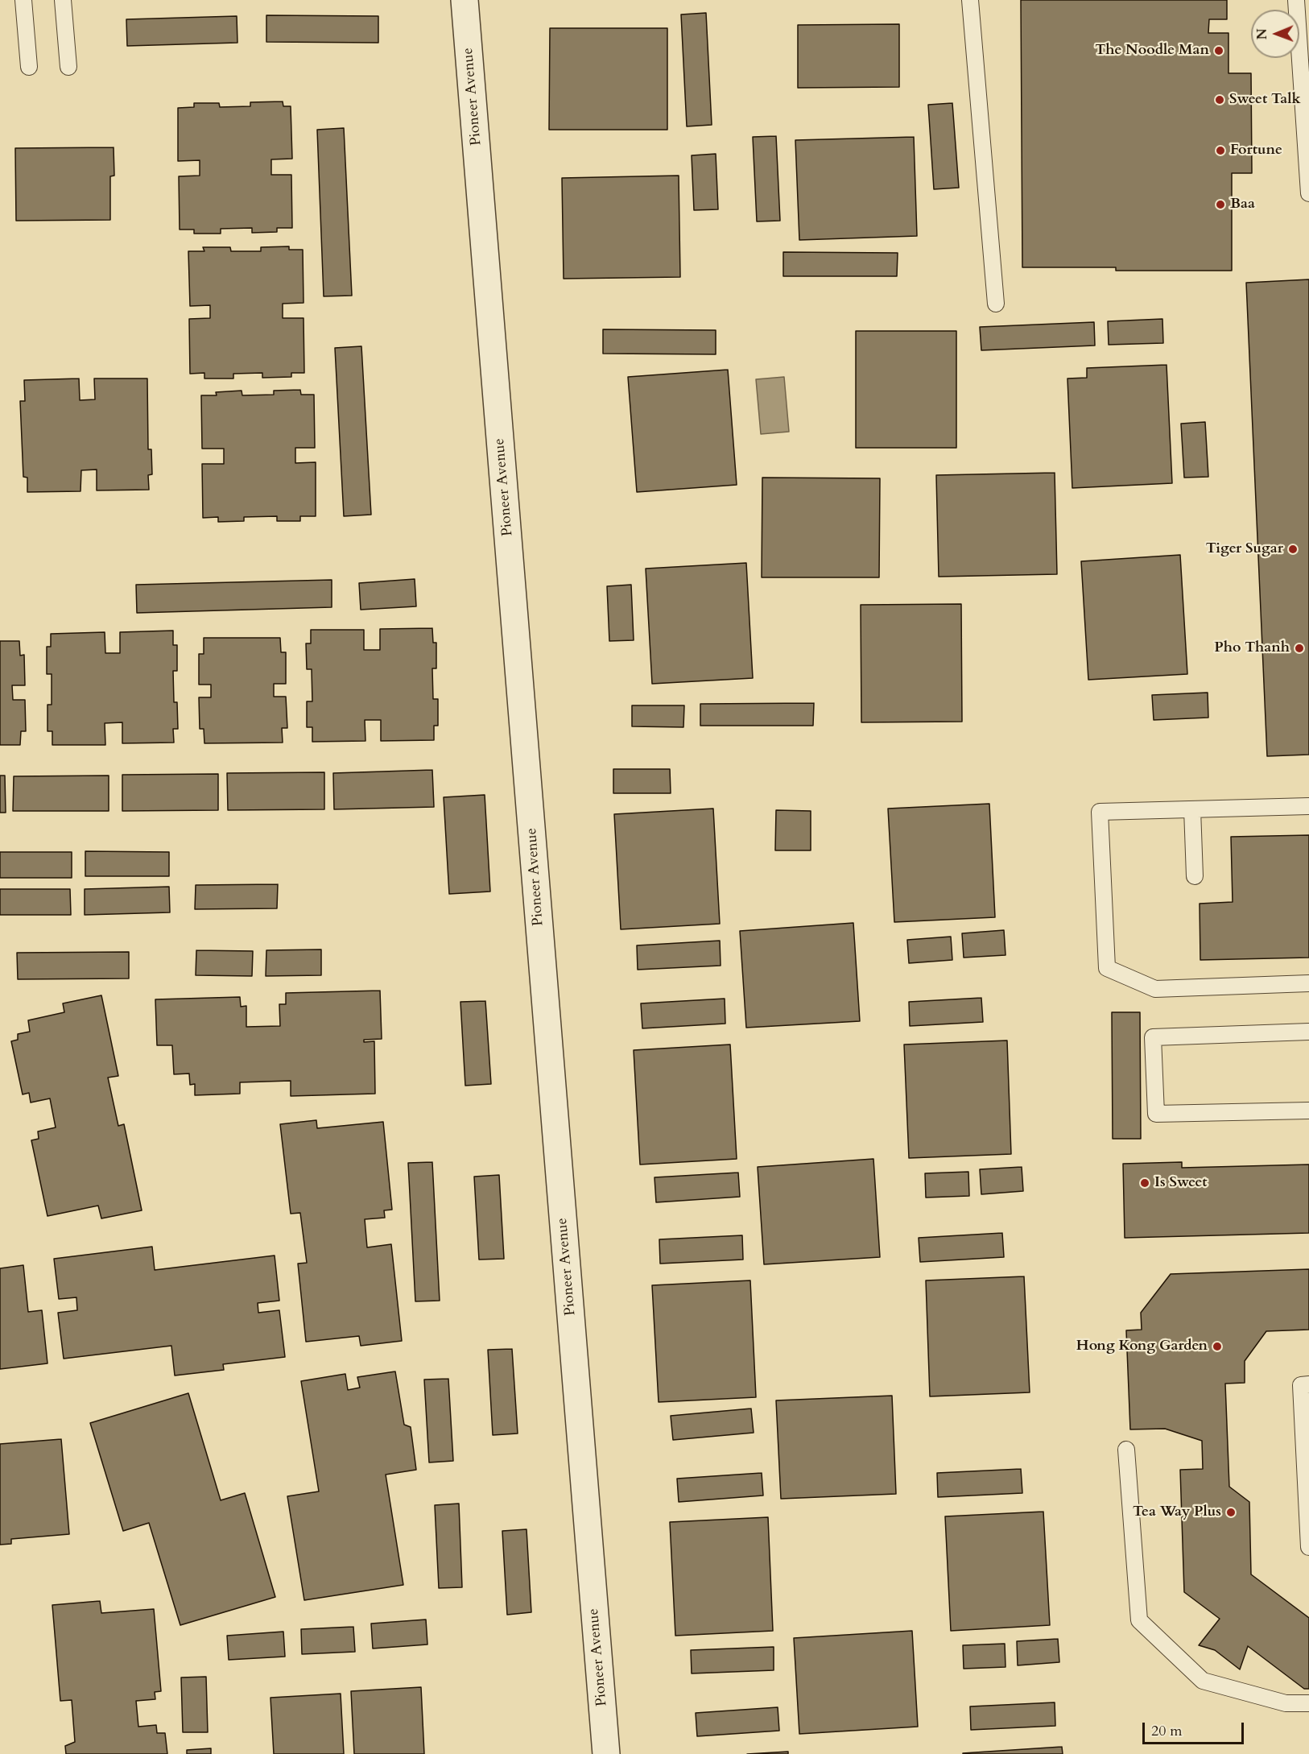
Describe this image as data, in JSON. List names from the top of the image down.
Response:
{
  "streets": {
    "street": ["Pioneer Avenue"]
  },
  "places": [
    "The Noodle Man",
    "Sweet Talk",
    "Fortune",
    "Baa",
    "Tiger Sugar",
    "Pho Thanh",
    "Is Sweet",
    "Hong Kong Garden",
    "Tea Way Plus"
  ],
  "scale_bar": "20 m",
  "north": "left"
}
